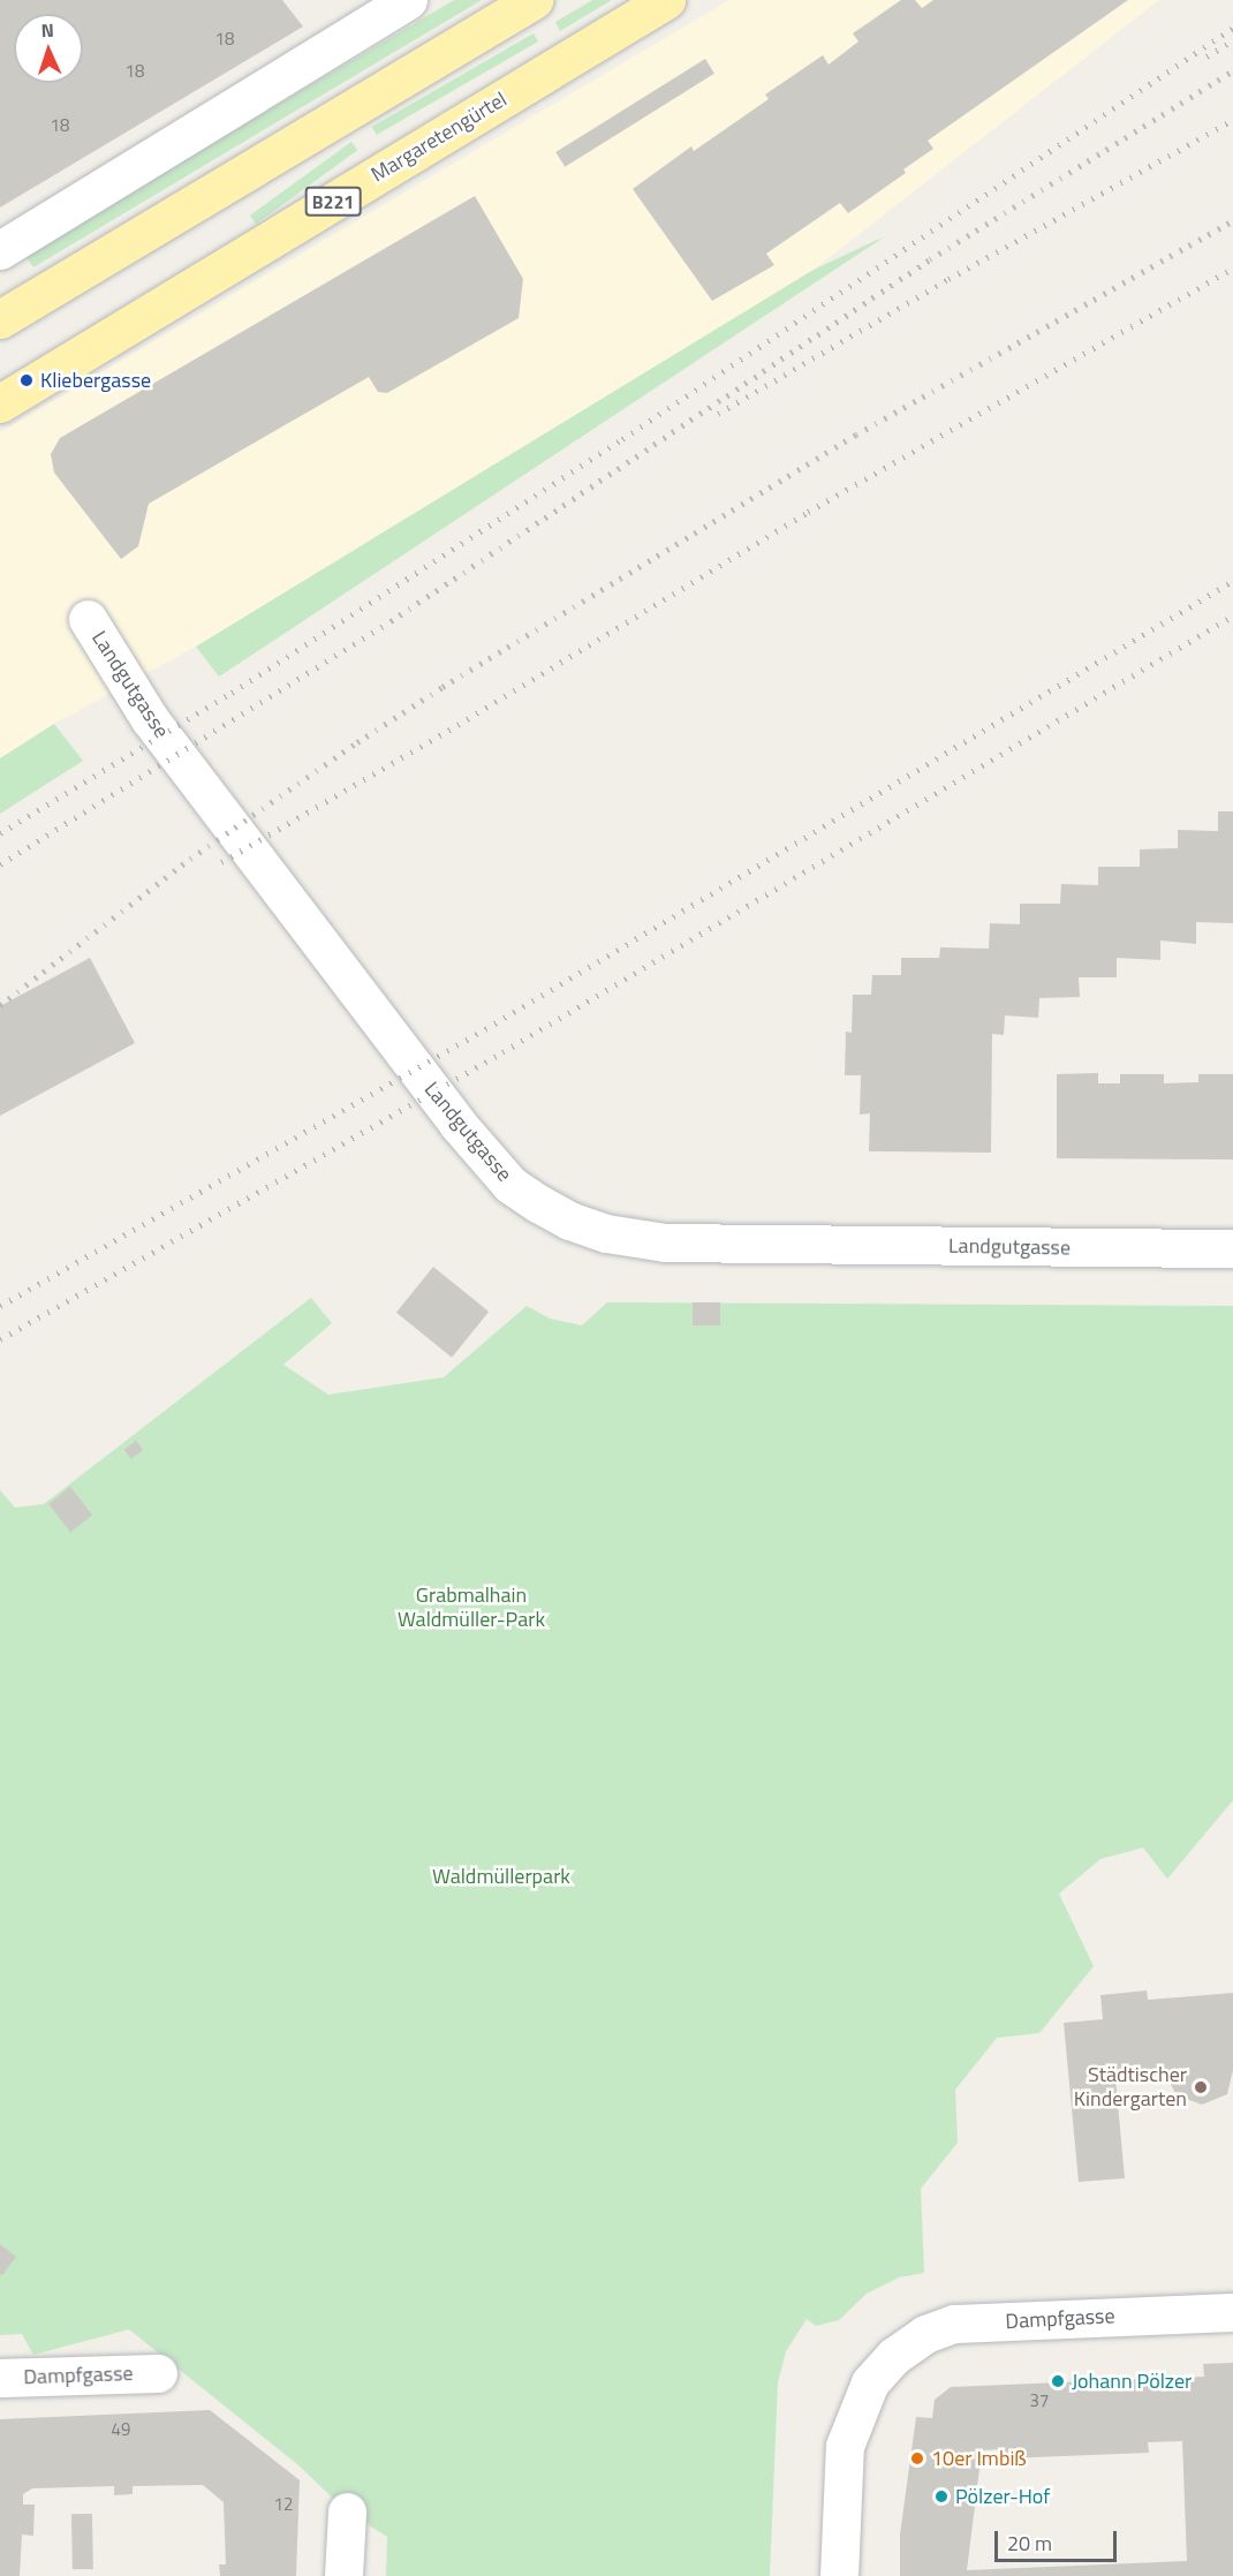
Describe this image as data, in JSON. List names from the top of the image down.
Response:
{
  "streets": {
    "main road": ["Margaretengürtel", "B221"],
    "street": ["Landgutgasse", "Dampfgasse"]
  },
  "parks": ["Grabmalhain Waldmüller-Park", "Waldmüllerpark"],
  "places": [
    "Kliebergasse",
    "Städtischer Kindergarten",
    "Johann Pölzer",
    "10er Imbiß",
    "Pölzer-Hof"
  ],
  "house_numbers": [
    "18",
    "18",
    "18",
    "37",
    "49",
    "12"
  ],
  "scale_bar": "20 m",
  "north": "top"
}
